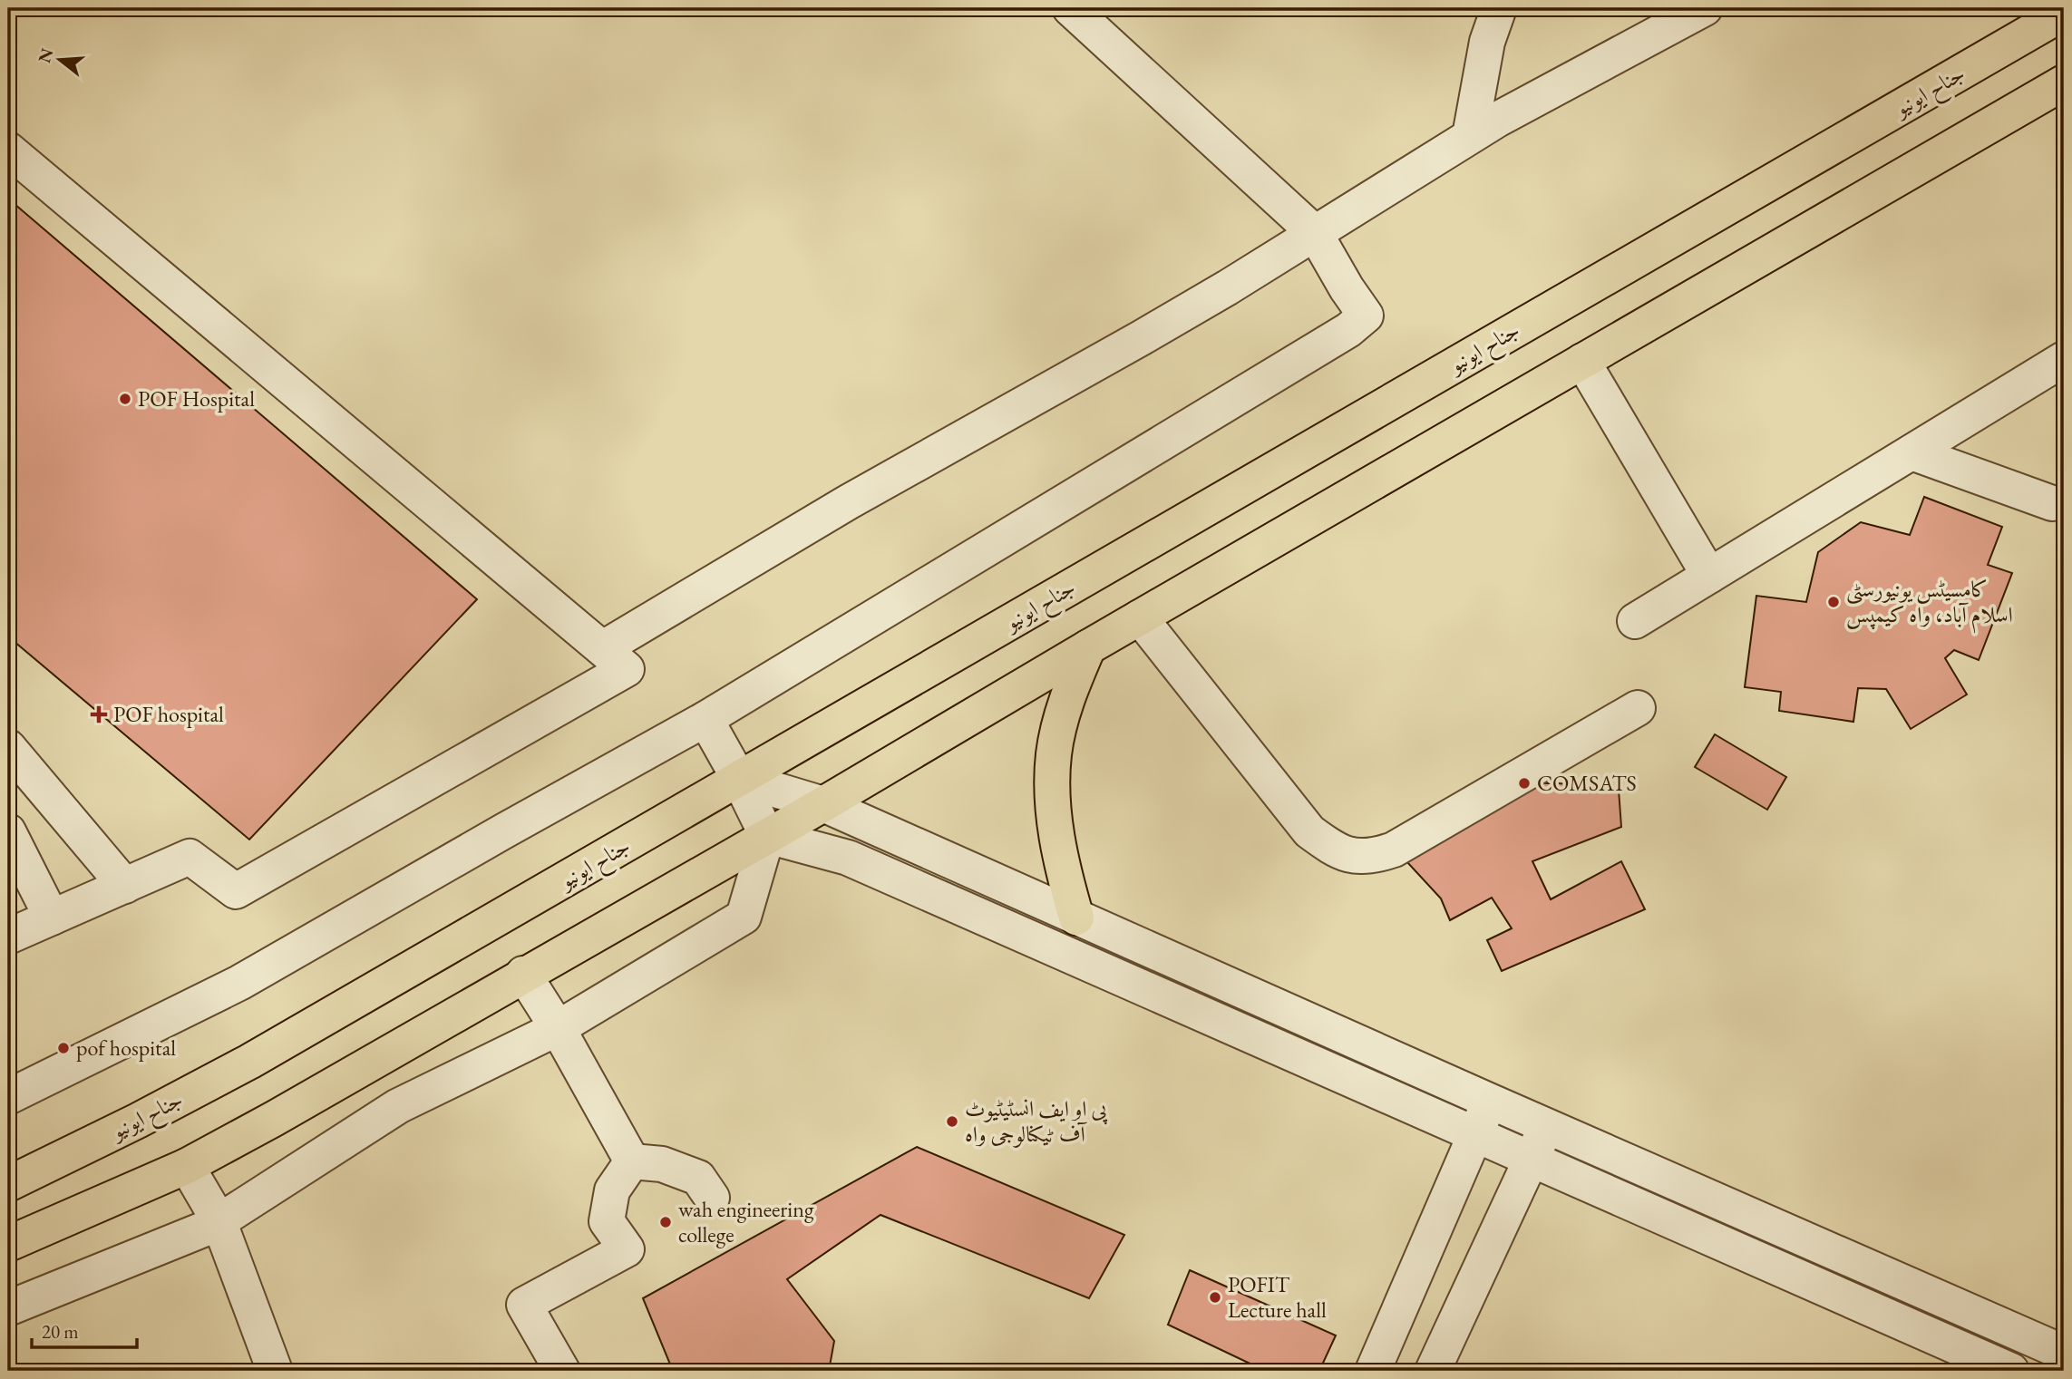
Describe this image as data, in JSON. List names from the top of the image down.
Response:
{
  "streets": {
    "main road": ["جناح ایونیو"]
  },
  "places": {
    "other": [
      "POF Hospital",
      "کامسیٹس یونیورسٹی اسلام آباد، واہ کیمپس",
      "COMSATS",
      "pof hospital",
      "پی او ایف انسٹیٹیوٹ آف ٹیکنالوجی واہ",
      "wah engineering college",
      "POFIT Lecture hall"
    ],
    "health": ["POF hospital"]
  },
  "scale_bar": "20 m",
  "north": "left"
}
